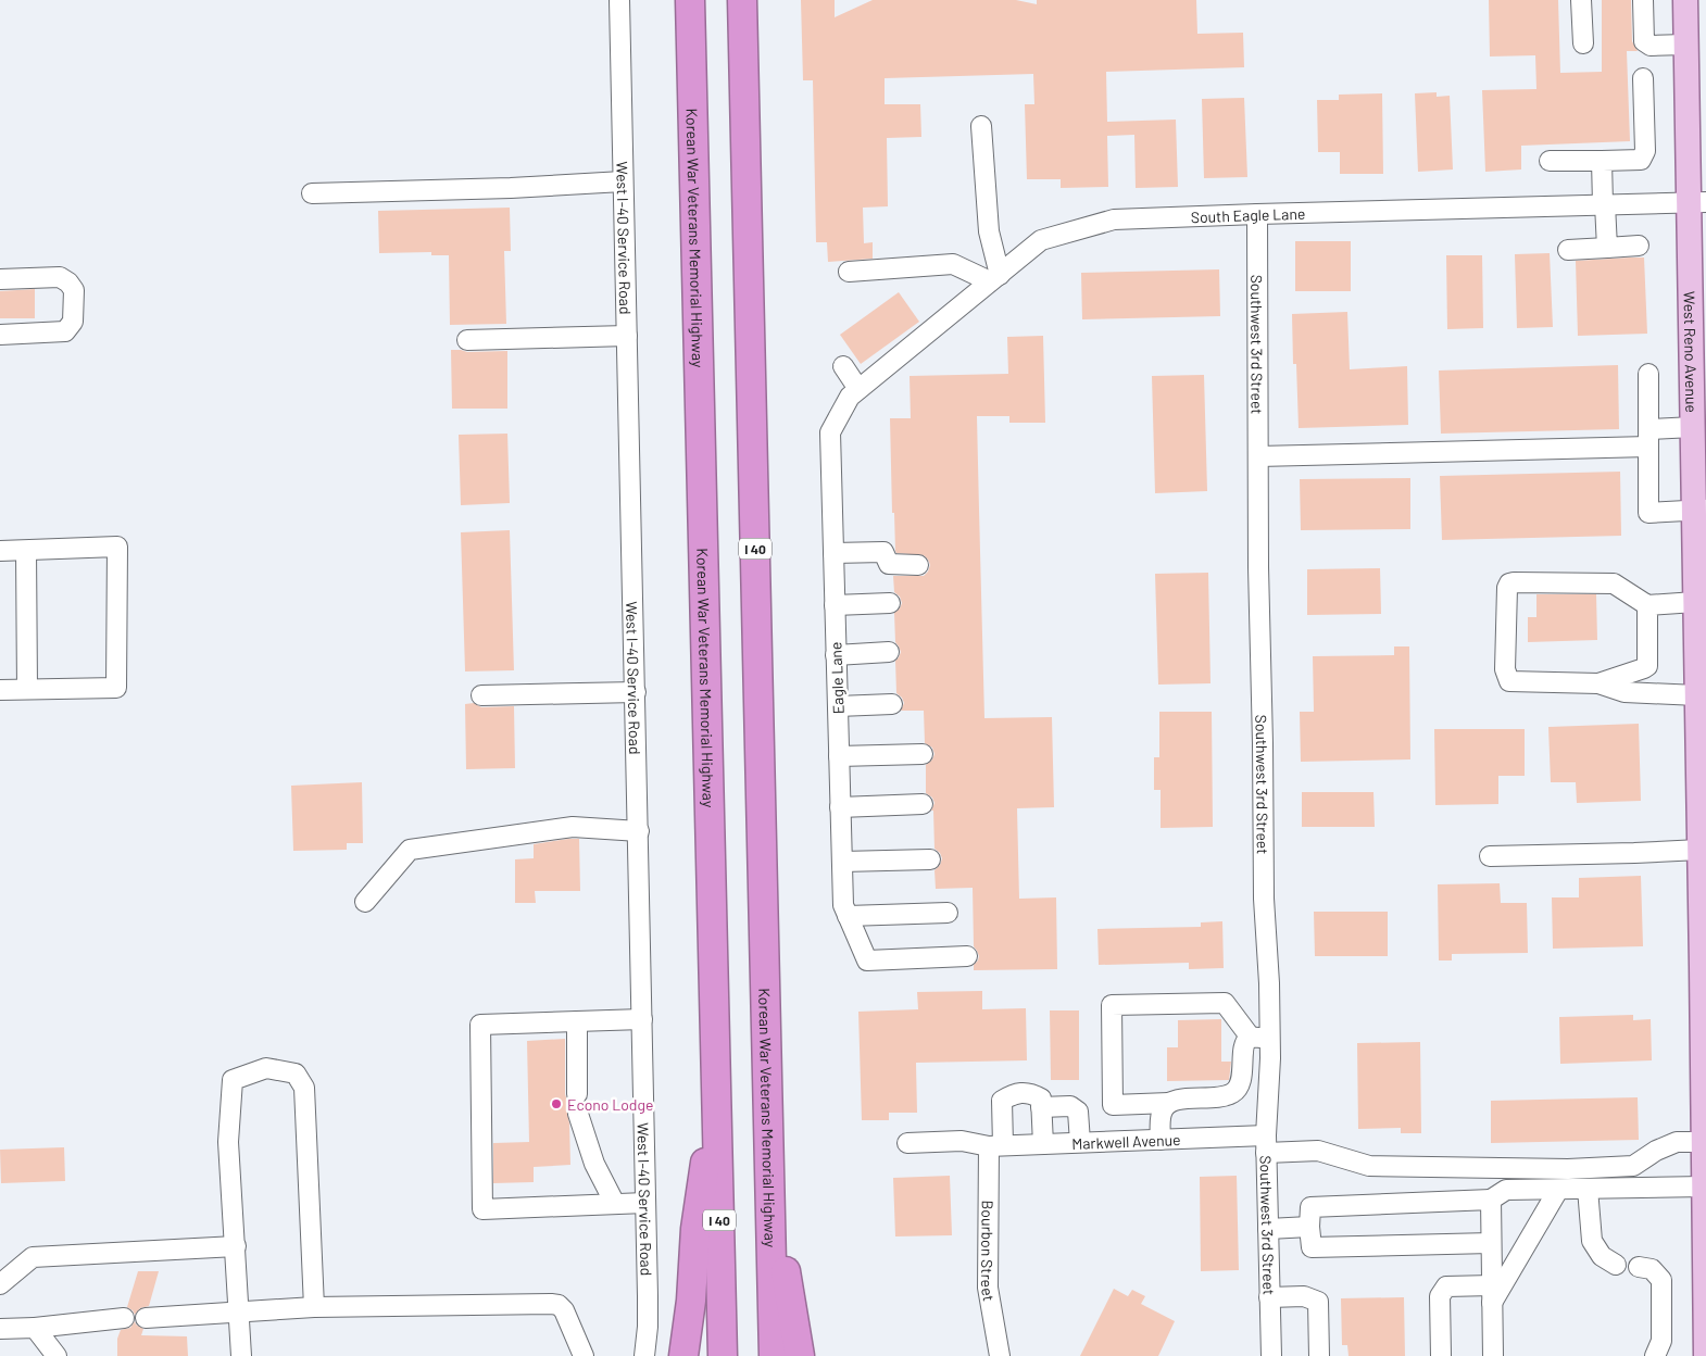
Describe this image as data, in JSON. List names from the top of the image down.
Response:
{
  "streets": {
    "highway": ["Korean War Veterans Memorial Highway", "I 40"],
    "main road": ["West Reno Avenue"],
    "street": [
      "South Eagle Lane",
      "West I-40 Service Road",
      "Southwest 3rd Street",
      "Eagle Lane",
      "Markwell Avenue",
      "Bourbon Street"
    ]
  },
  "crossings": [
    ["South Eagle Lane", "Southwest 3rd Street"],
    ["South Eagle Lane", "West Reno Avenue"],
    ["South Eagle Lane", "Eagle Lane"],
    ["Southwest 3rd Street", "Markwell Avenue"],
    ["West Reno Avenue", "Markwell Avenue"],
    ["Markwell Avenue", "Bourbon Street"]
  ],
  "places": ["Econo Lodge"]
}
